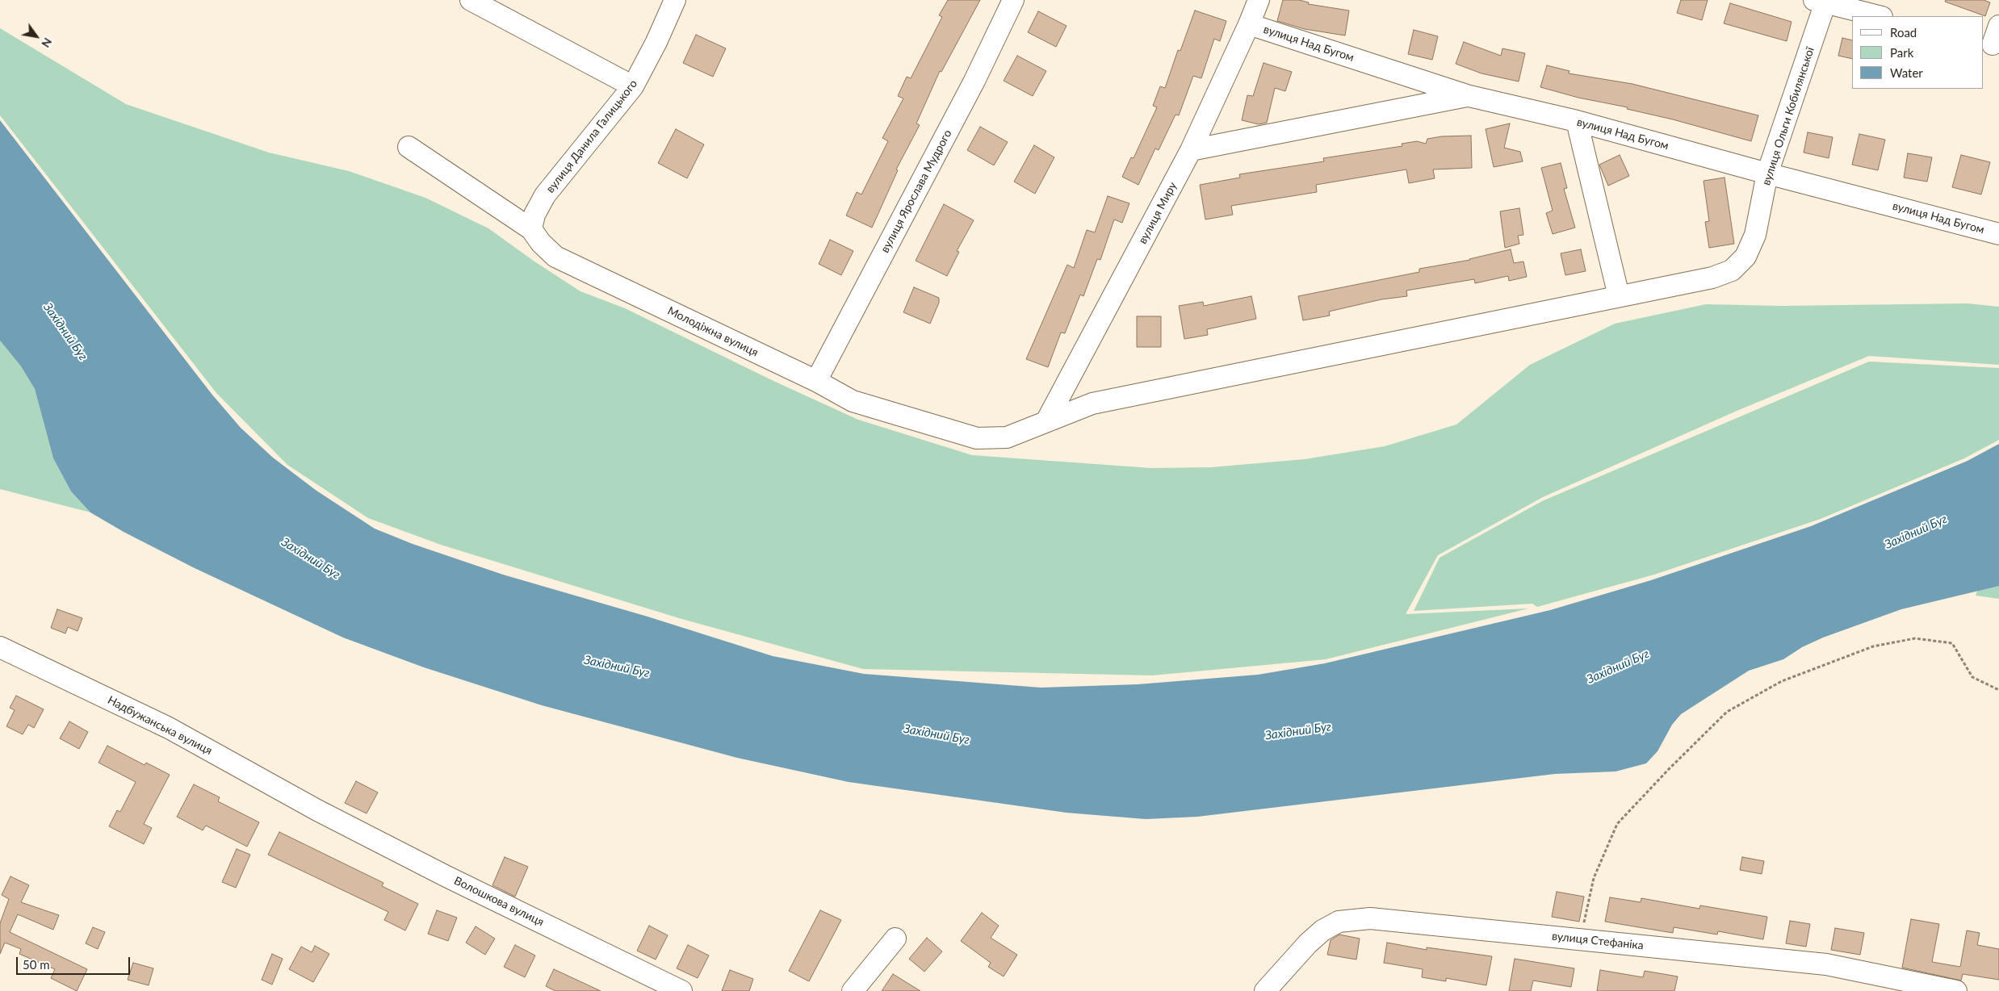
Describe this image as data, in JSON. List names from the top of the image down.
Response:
{
  "streets": {
    "street": [
      "вулиця Над Бугом",
      "вулиця Ольги Кобилянської",
      "вулиця Данила Галицького",
      "вулиця Ярослава Мудрого",
      "вулиця Миру",
      "Молодіжна вулиця",
      "Надбужанська вулиця",
      "Волошкова вулиця",
      "вулиця Стефаніка"
    ]
  },
  "crossings": [
    ["вулиця Над Бугом", "вулиця Ольги Кобилянської"],
    ["вулиця Над Бугом", "вулиця Миру"],
    ["вулиця Ольги Кобилянської", "Молодіжна вулиця"],
    ["вулиця Данила Галицького", "Молодіжна вулиця"],
    ["вулиця Ярослава Мудрого", "Молодіжна вулиця"],
    ["вулиця Миру", "Молодіжна вулиця"],
    ["Надбужанська вулиця", "Волошкова вулиця"]
  ],
  "water": ["Західний Буг"],
  "legend": ["Road", "Park", "Water"],
  "scale_bar": "50 m",
  "north": "bottom right"
}
